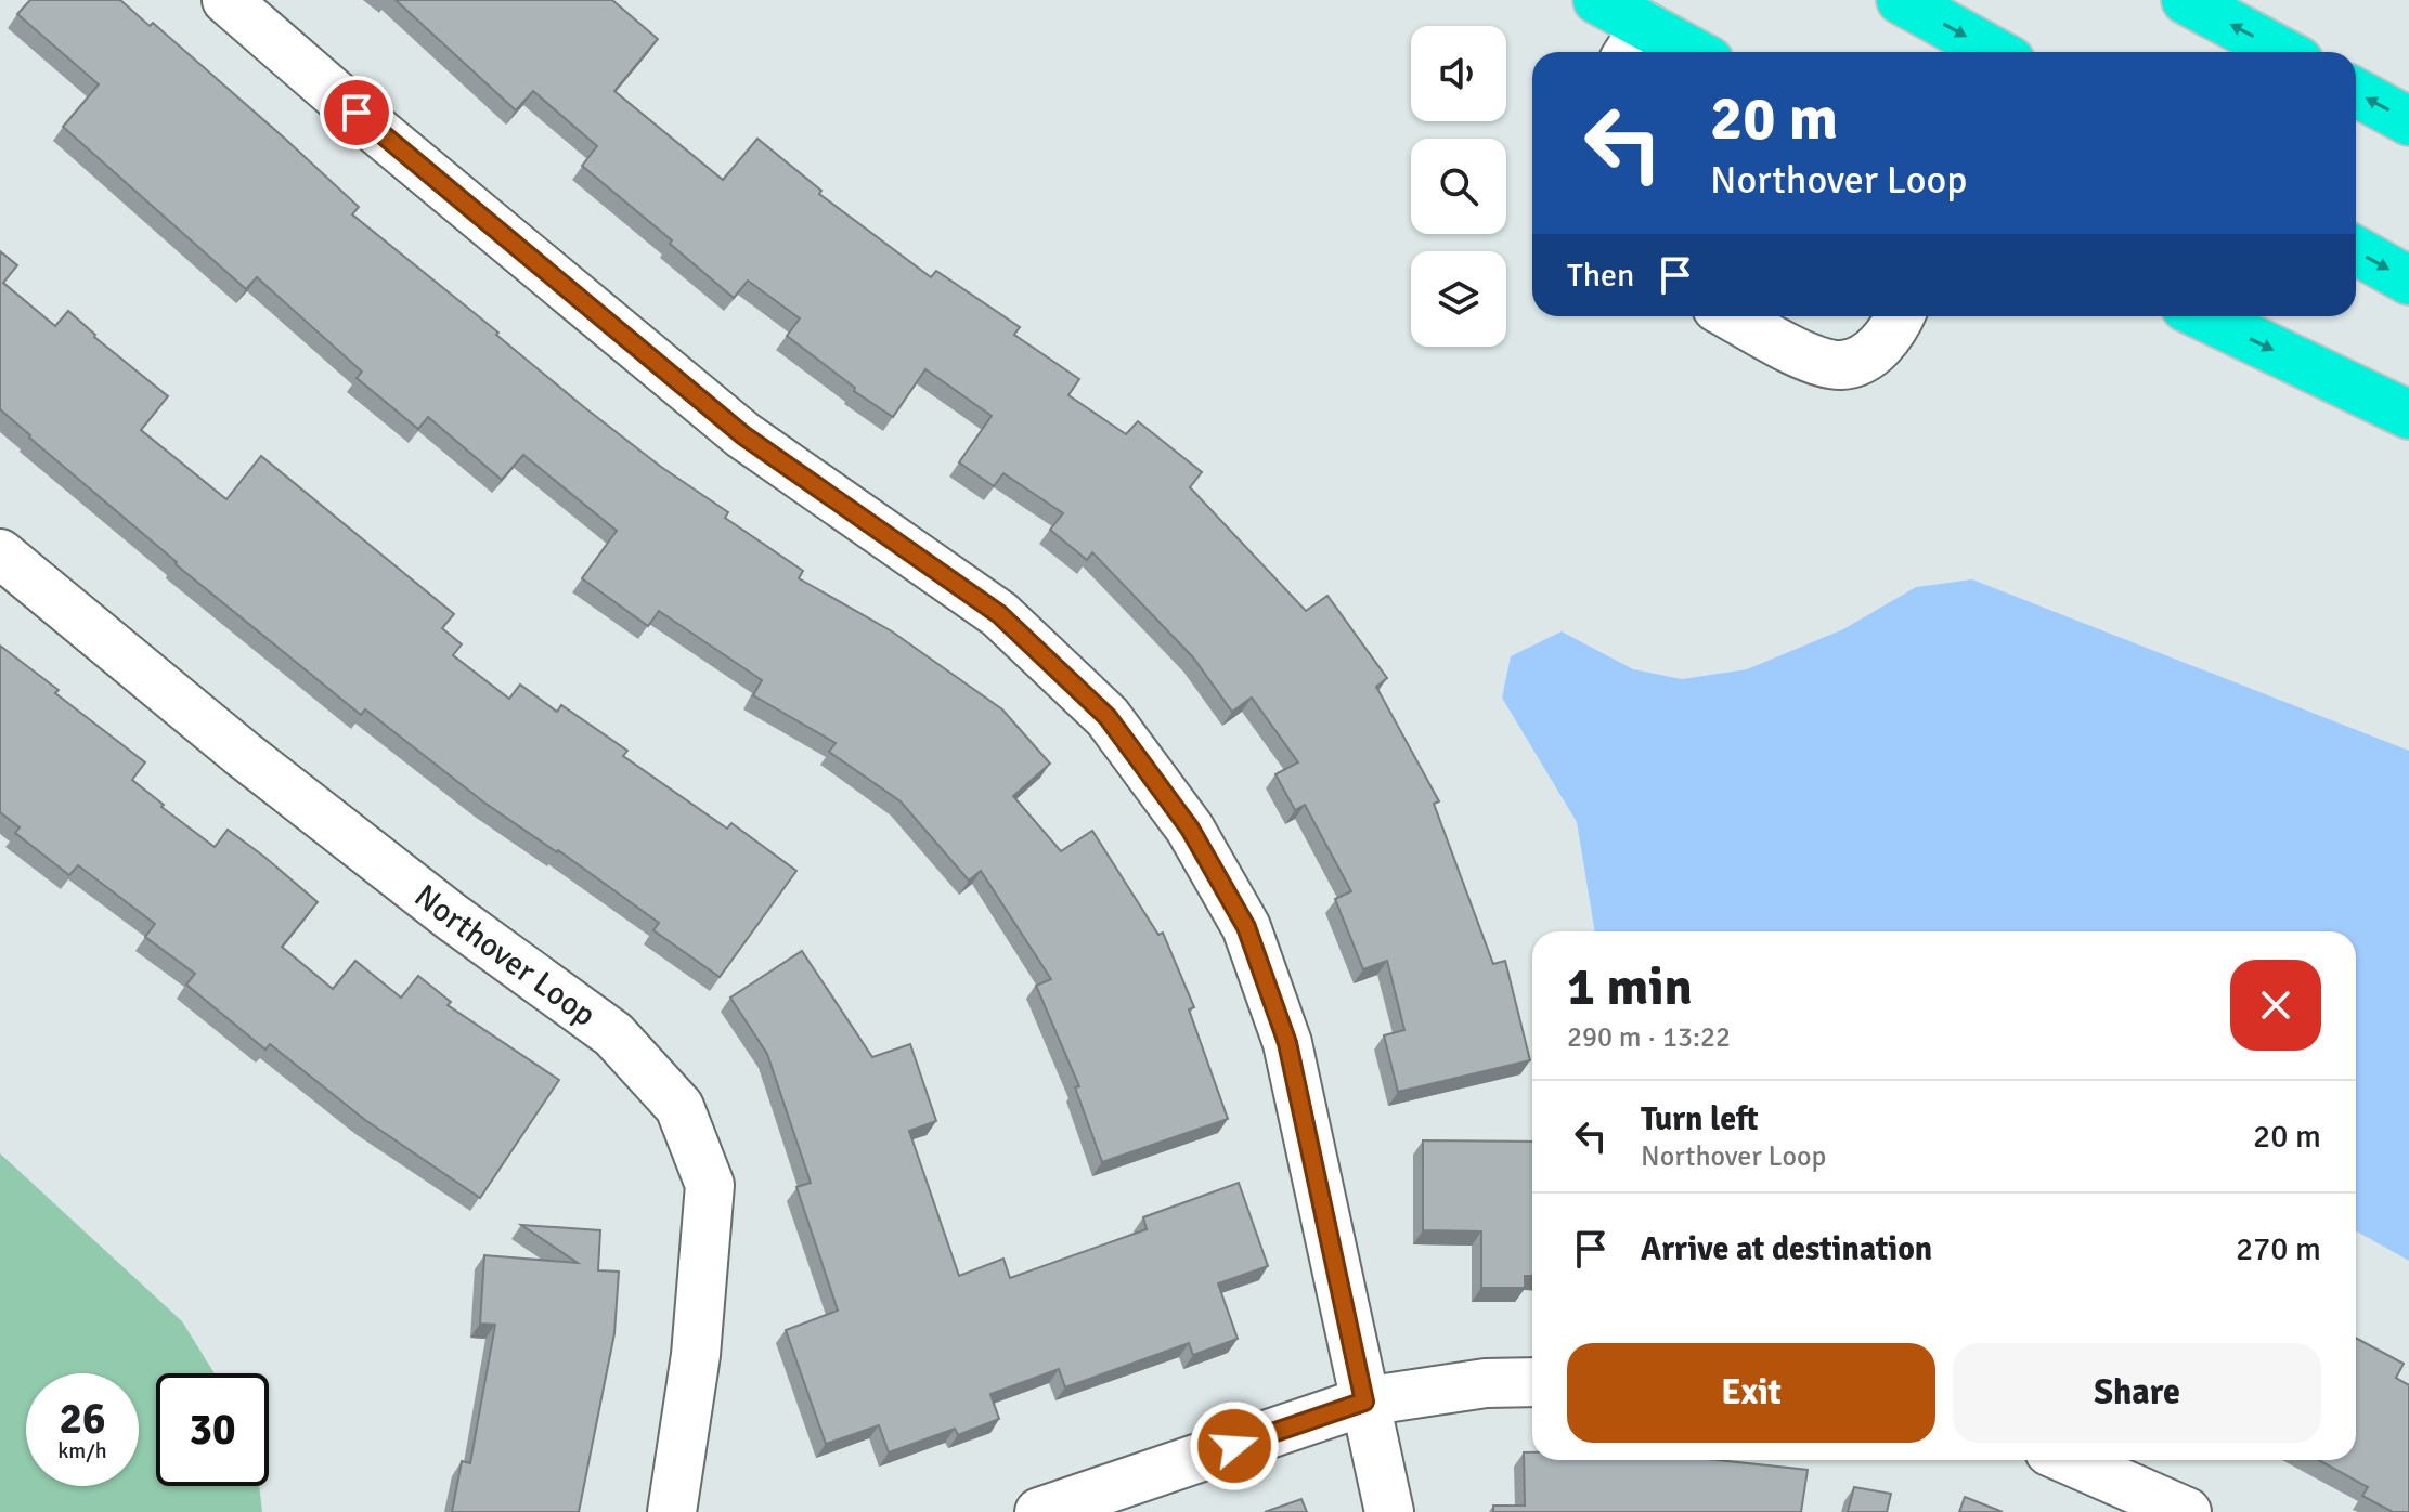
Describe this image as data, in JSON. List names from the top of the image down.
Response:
{
  "streets": {
    "street": ["Northover Loop"]
  },
  "page": {
    "turn": ["20 m", "Northover Loop"],
    "then": "Then",
    "heading": ["1 min", "290 m · 13:22"],
    "list": [
      {
        "name": "Turn left",
        "note": "Northover Loop",
        "value": "20 m"
      },
      {
        "name": "Arrive at destination",
        "value": "270 m"
      }
    ],
    "buttons": ["Exit", "Share"],
    "speed": "26 km/h",
    "limit": "30"
  }
}
